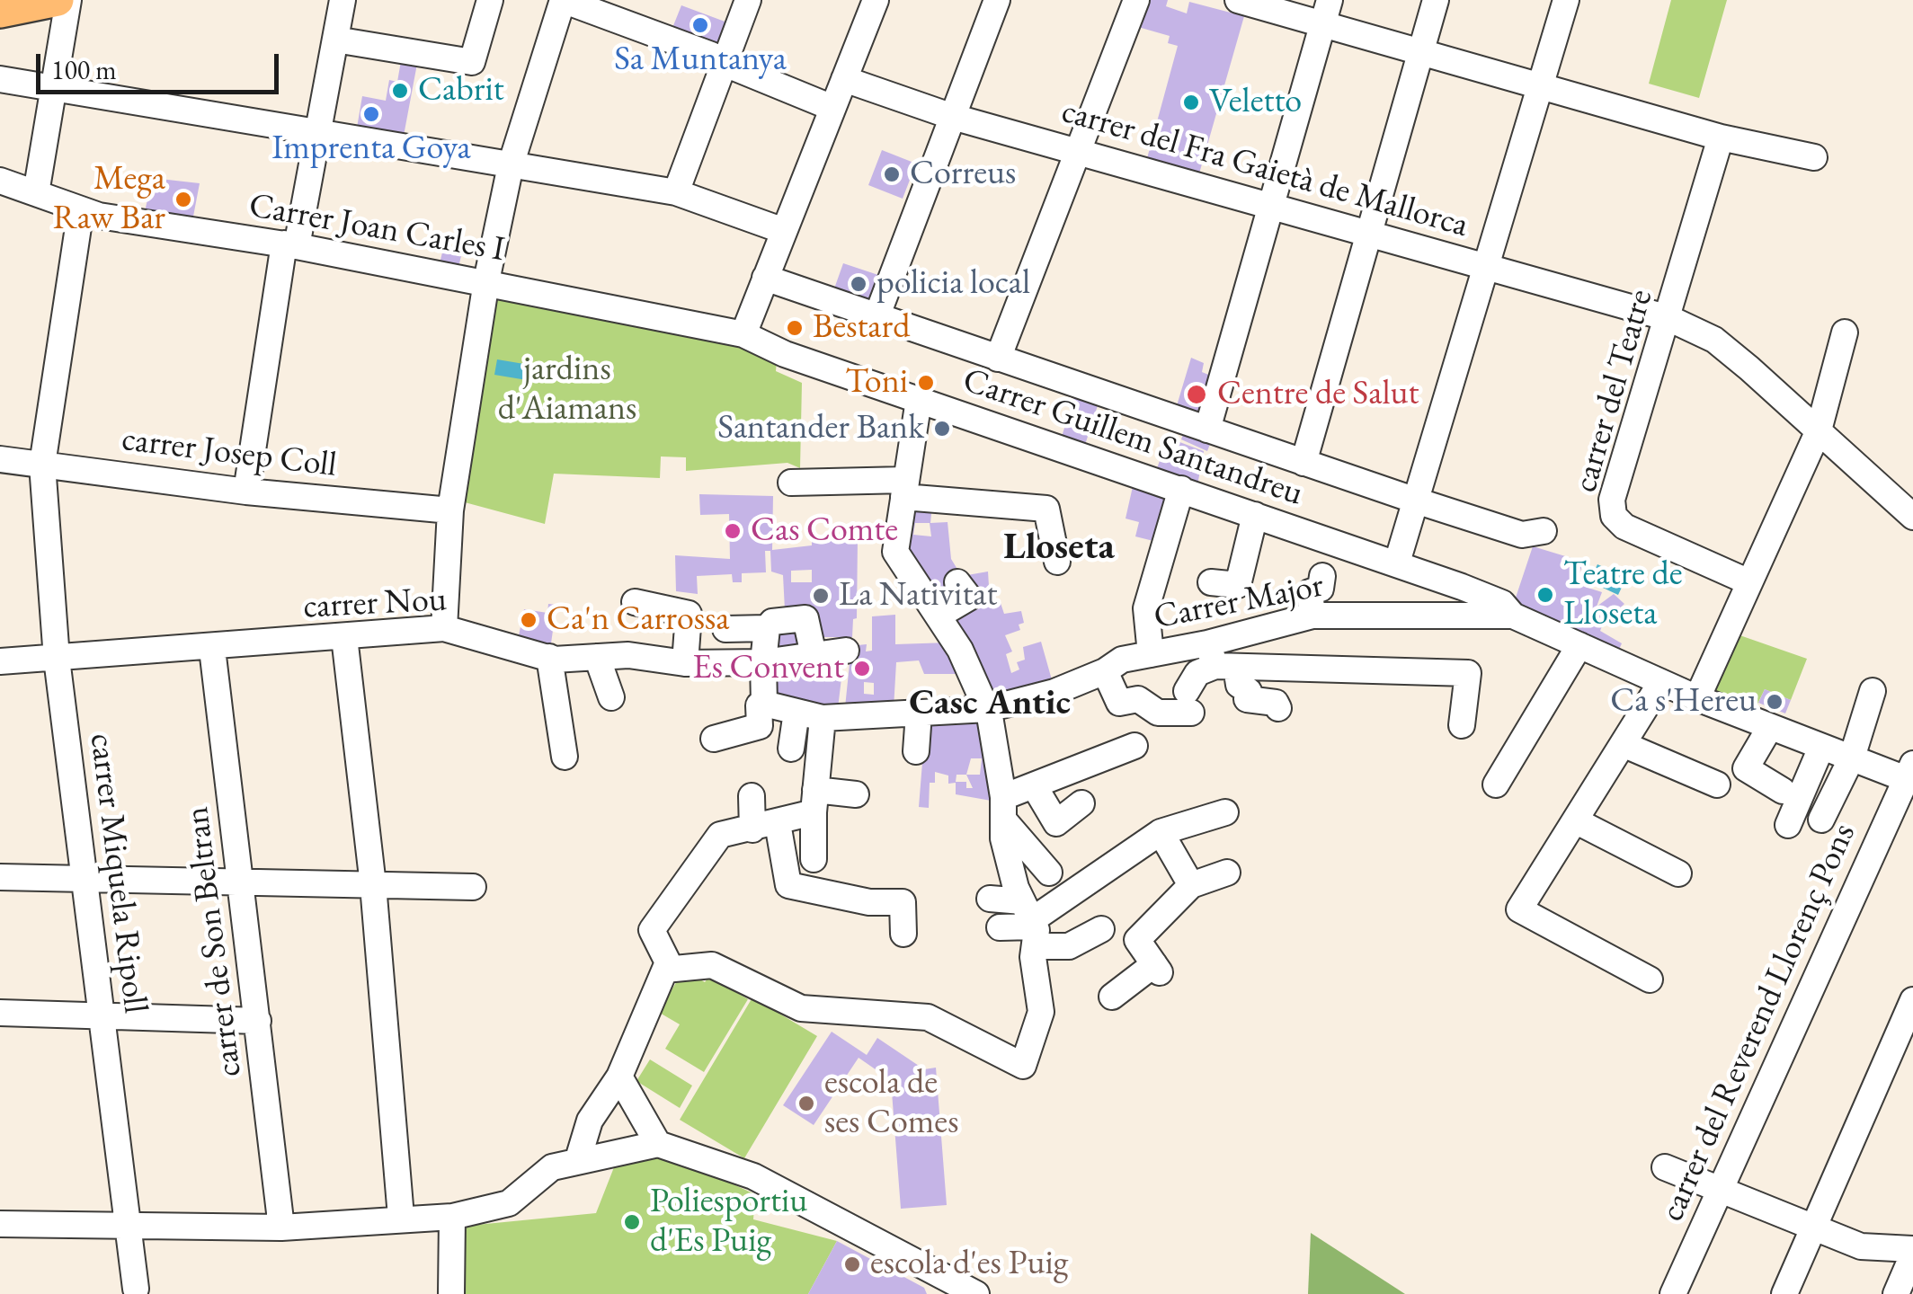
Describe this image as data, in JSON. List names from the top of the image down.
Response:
{
  "streets": {
    "street": [
      "carrer del Fra Gaietà de Mallorca",
      "Carrer Joan Carles I",
      "carrer del Teatre",
      "Carrer Guillem Santandreu",
      "carrer Josep Coll",
      "Carrer Major",
      "carrer Nou",
      "carrer Miquela Ripoll",
      "carrer de Son Beltran",
      "carrer del Reverend Llorenç Pons"
    ]
  },
  "crossings": [
    ["carrer del Fra Gaietà de Mallorca", "carrer del Teatre"],
    ["Carrer Joan Carles I", "Carrer Guillem Santandreu"],
    ["Carrer Joan Carles I", "carrer Miquela Ripoll"],
    ["Carrer Guillem Santandreu", "Carrer Major"],
    ["Carrer Guillem Santandreu", "carrer del Reverend Llorenç Pons"],
    ["carrer Josep Coll", "carrer Miquela Ripoll"],
    ["carrer Nou", "carrer Miquela Ripoll"],
    ["carrer Nou", "carrer de Son Beltran"]
  ],
  "districts": ["Lloseta", "Casc Antic"],
  "parks": ["jardins d'Aiamans"],
  "places": [
    "Sa Muntanya",
    "Cabrit",
    "Veletto",
    "Imprenta Goya",
    "Correus",
    "Mega Raw Bar",
    "policia local",
    "Bestard",
    "Toni",
    "Centre de Salut",
    "Santander Bank",
    "Cas Comte",
    "Teatre de Lloseta",
    "La Nativitat",
    "Ca'n Carrossa",
    "Es Convent",
    "Ca s'Hereu",
    "escola de ses Comes",
    "Poliesportiu d'Es Puig",
    "escola d'es Puig"
  ],
  "scale_bar": "100 m"
}
